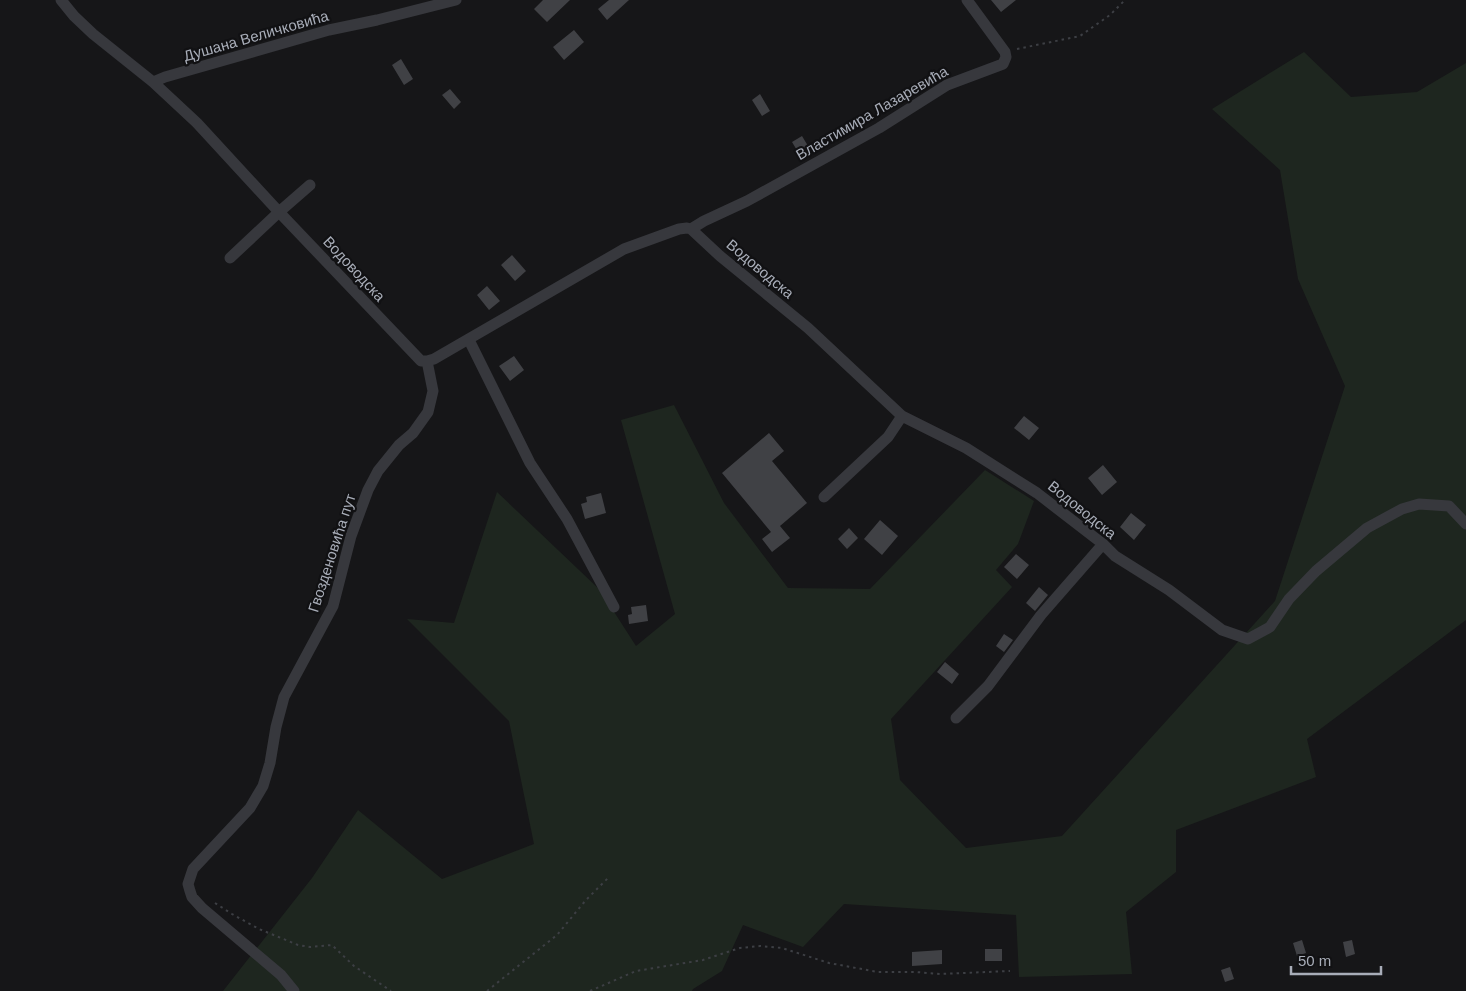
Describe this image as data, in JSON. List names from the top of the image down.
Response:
{
  "streets": {
    "street": [
      "Душана Величковића",
      "Властимира Лазаревића",
      "Водоводска",
      "Гвозденовића пут"
    ]
  },
  "crossings": [
    ["Душана Величковића", "Водоводска"],
    ["Властимира Лазаревића", "Водоводска"],
    ["Водоводска", "Гвозденовића пут"]
  ],
  "scale_bar": "50 m"
}
